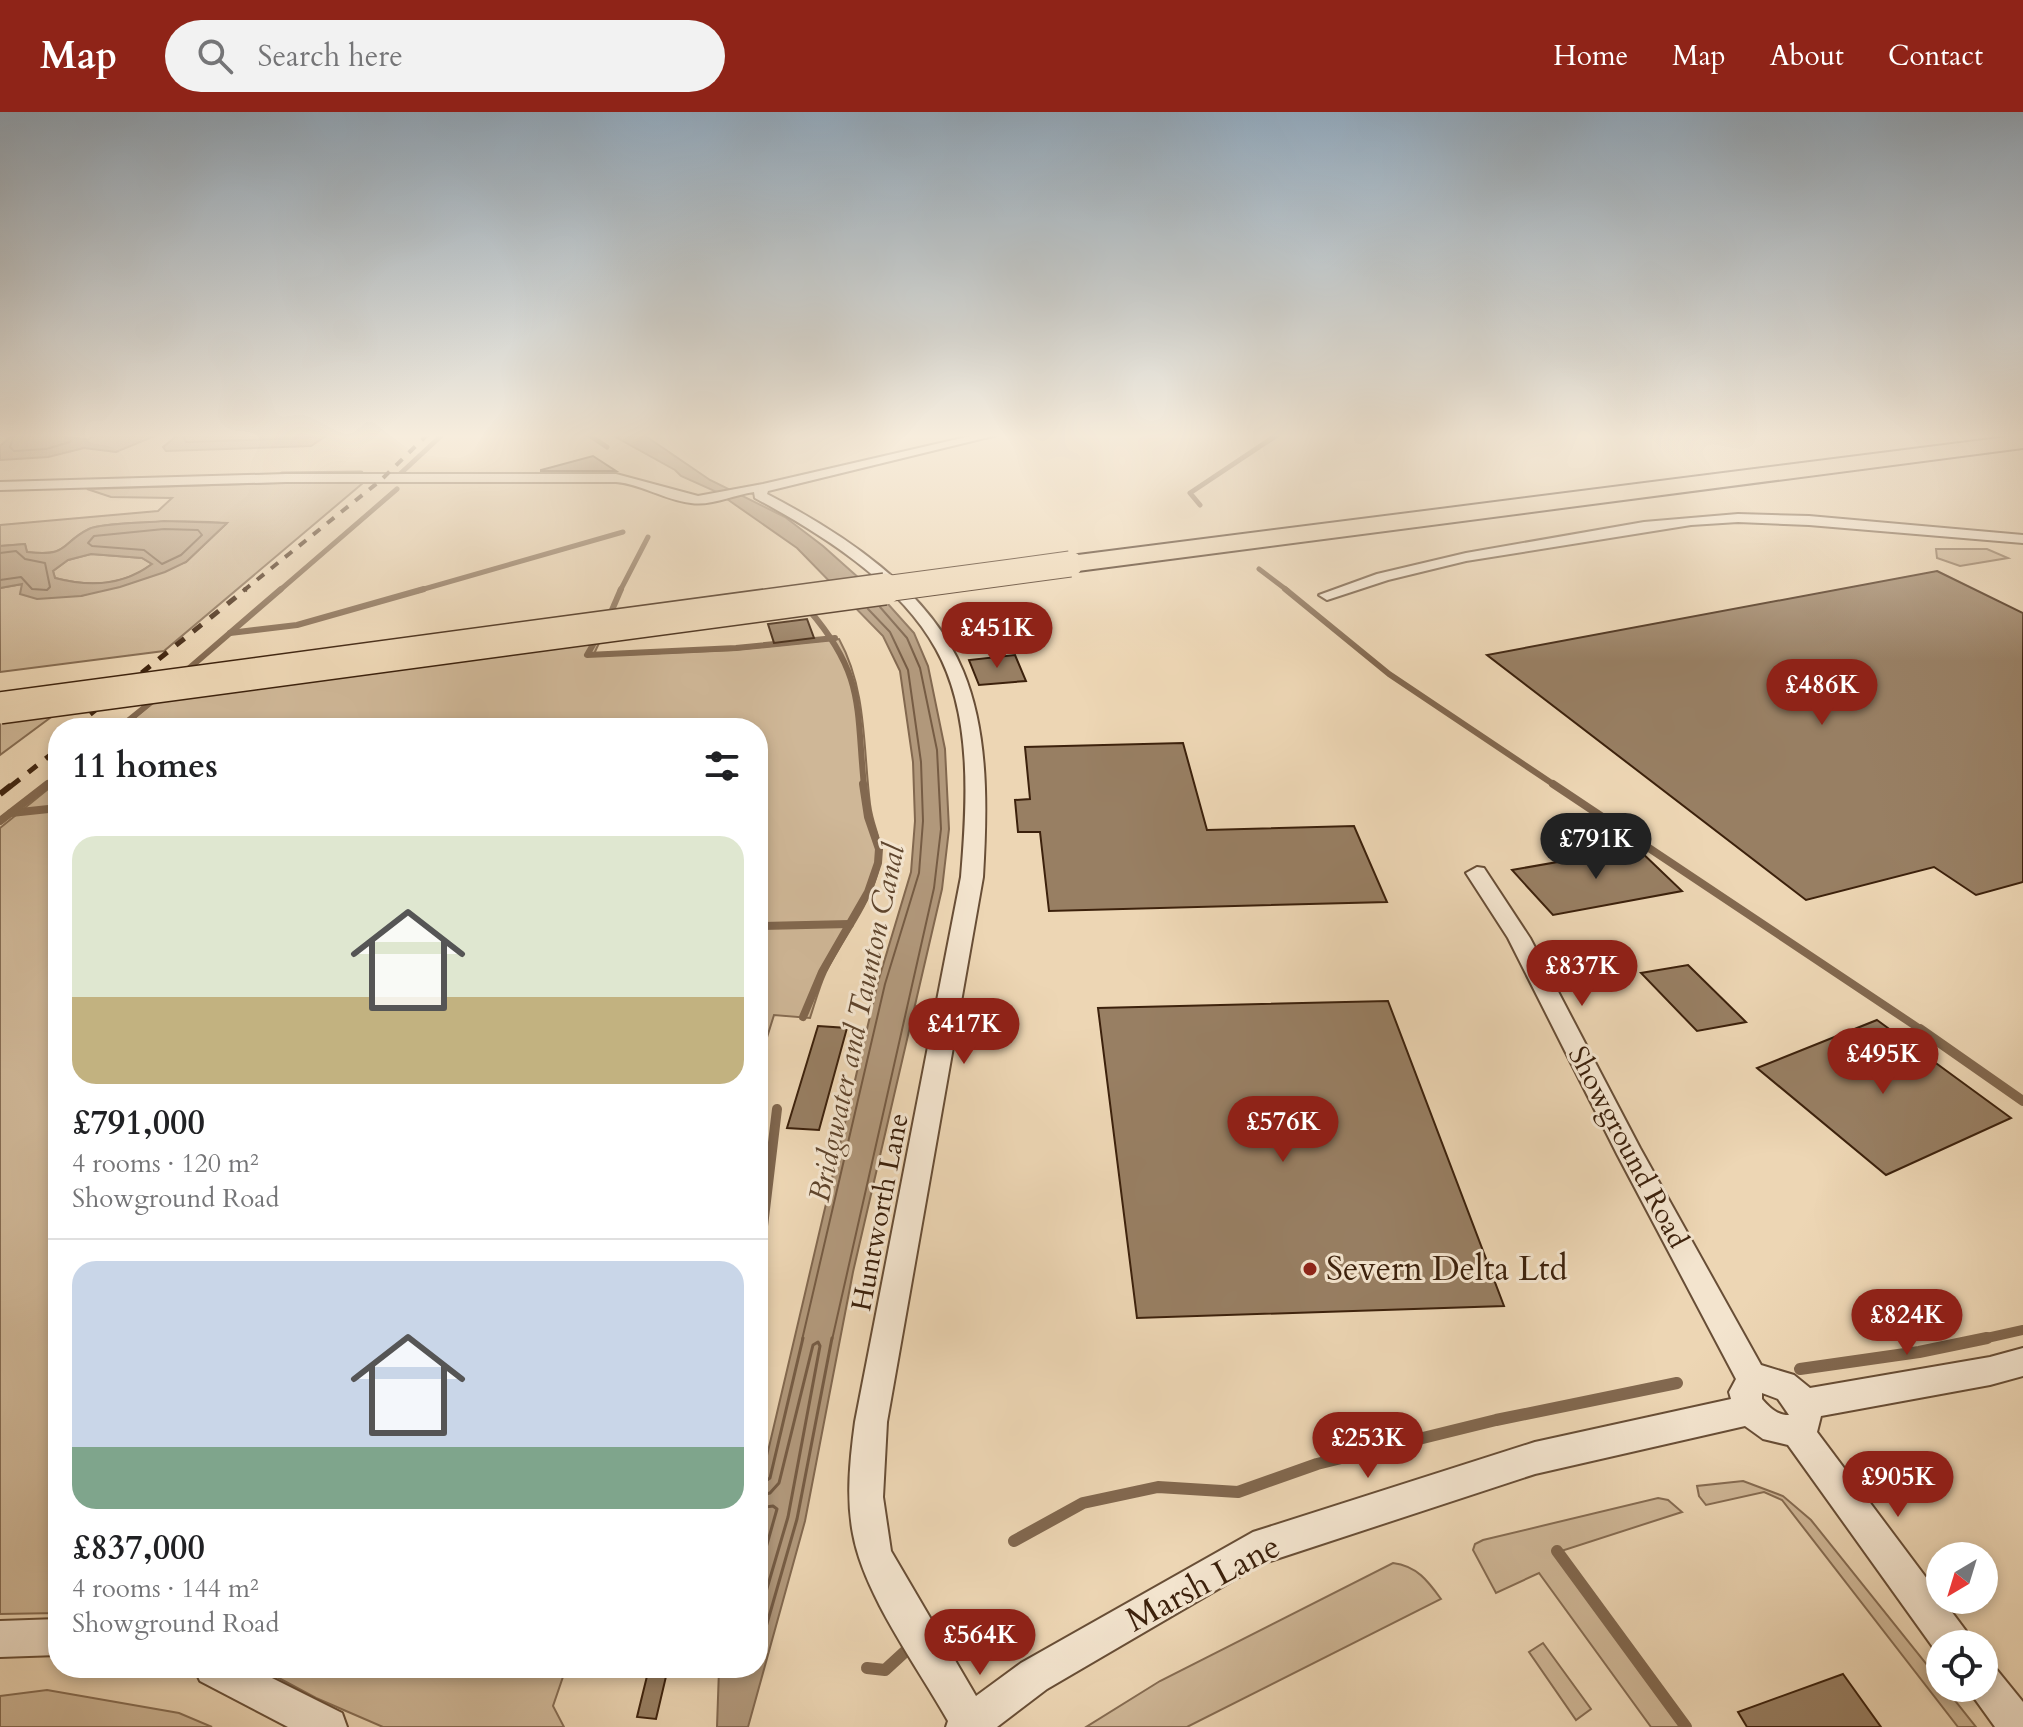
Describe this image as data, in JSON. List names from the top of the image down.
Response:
{
  "streets": {
    "street": ["Showground Road", "Huntworth Lane", "Marsh Lane"]
  },
  "crossings": [
    ["Showground Road", "Marsh Lane"],
    ["Huntworth Lane", "Marsh Lane"]
  ],
  "water": ["Bridgwater and Taunton Canal"],
  "places": ["Severn Delta Ltd"],
  "north": "bottom left",
  "page": {
    "header": "Map",
    "search": "Search here",
    "nav": [
      "Home",
      "Map",
      "About",
      "Contact"
    ],
    "price": [
      "£451K",
      "£486K",
      "£791K",
      "£837K",
      "£417K",
      "£495K",
      "£576K",
      "£824K",
      "£253K",
      "£905K",
      "£564K"
    ],
    "heading": "11 homes",
    "list": [
      {
        "name": "£791,000",
        "note": "4 rooms · 120 m² · Showground Road"
      },
      {
        "name": "£837,000",
        "note": "4 rooms · 144 m² · Showground Road"
      }
    ]
  }
}
